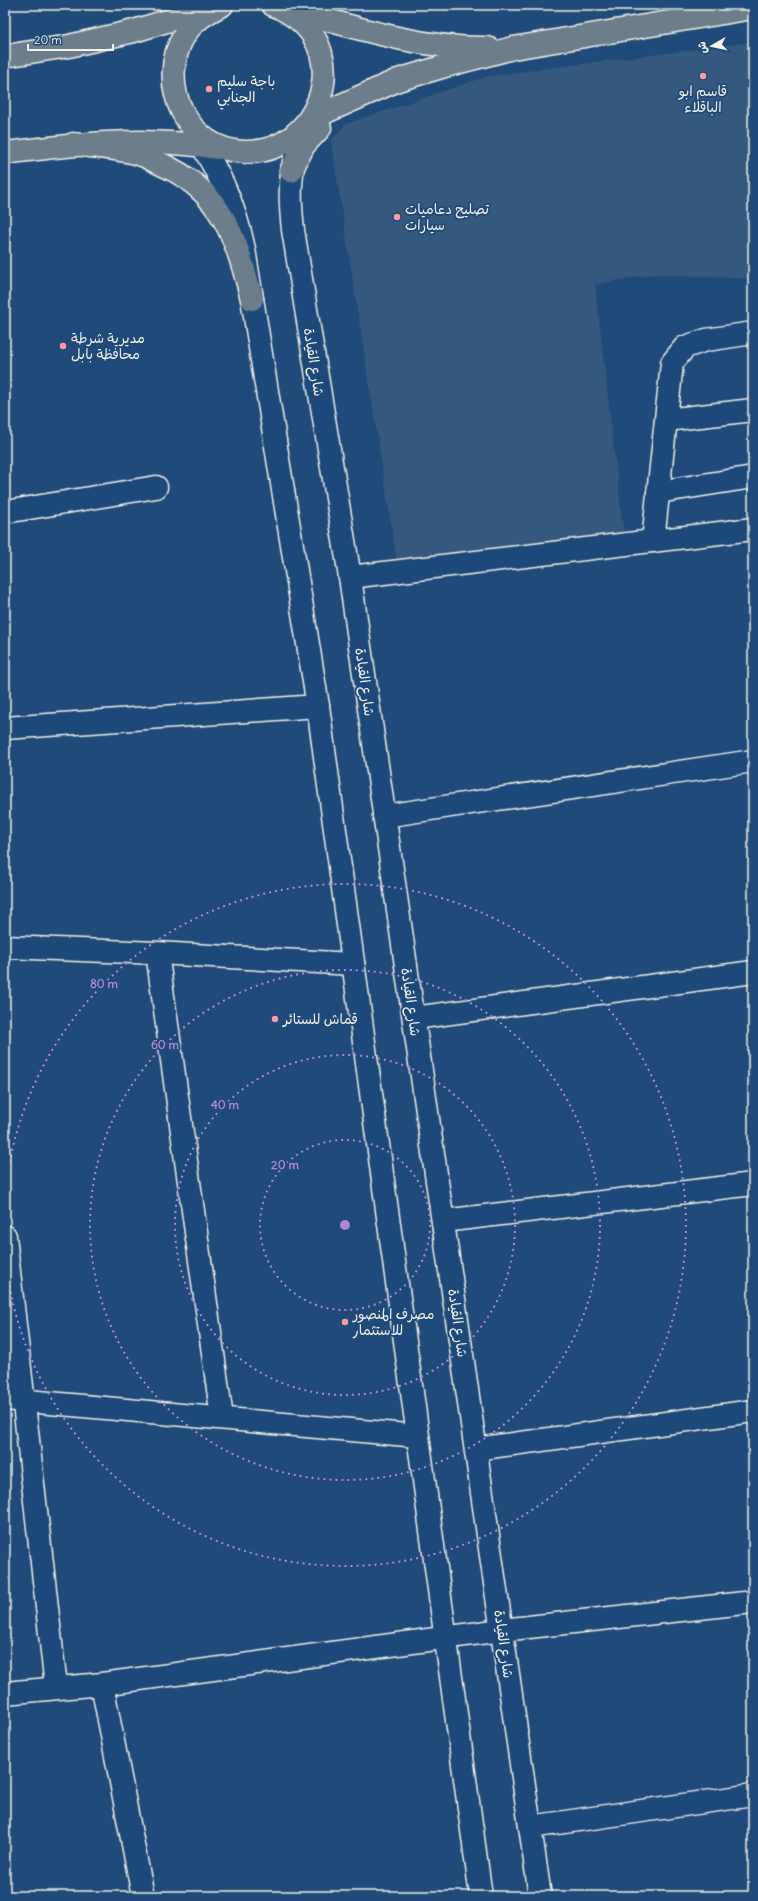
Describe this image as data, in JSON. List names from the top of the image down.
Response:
{
  "streets": {
    "street": ["شارع القيادة"]
  },
  "places": [
    "قاسم ابو الباقلاء",
    "باجة سليم الجنابي",
    "تصليح دعاميات سيارات",
    "مديرية شرطة محافظة بابل",
    "قماش للستائر",
    "مصرف المنصور للاستثمار"
  ],
  "scale_bar": "20 m",
  "north": "left",
  "rings": [
    "80 m",
    "60 m",
    "40 m",
    "20 m"
  ]
}
